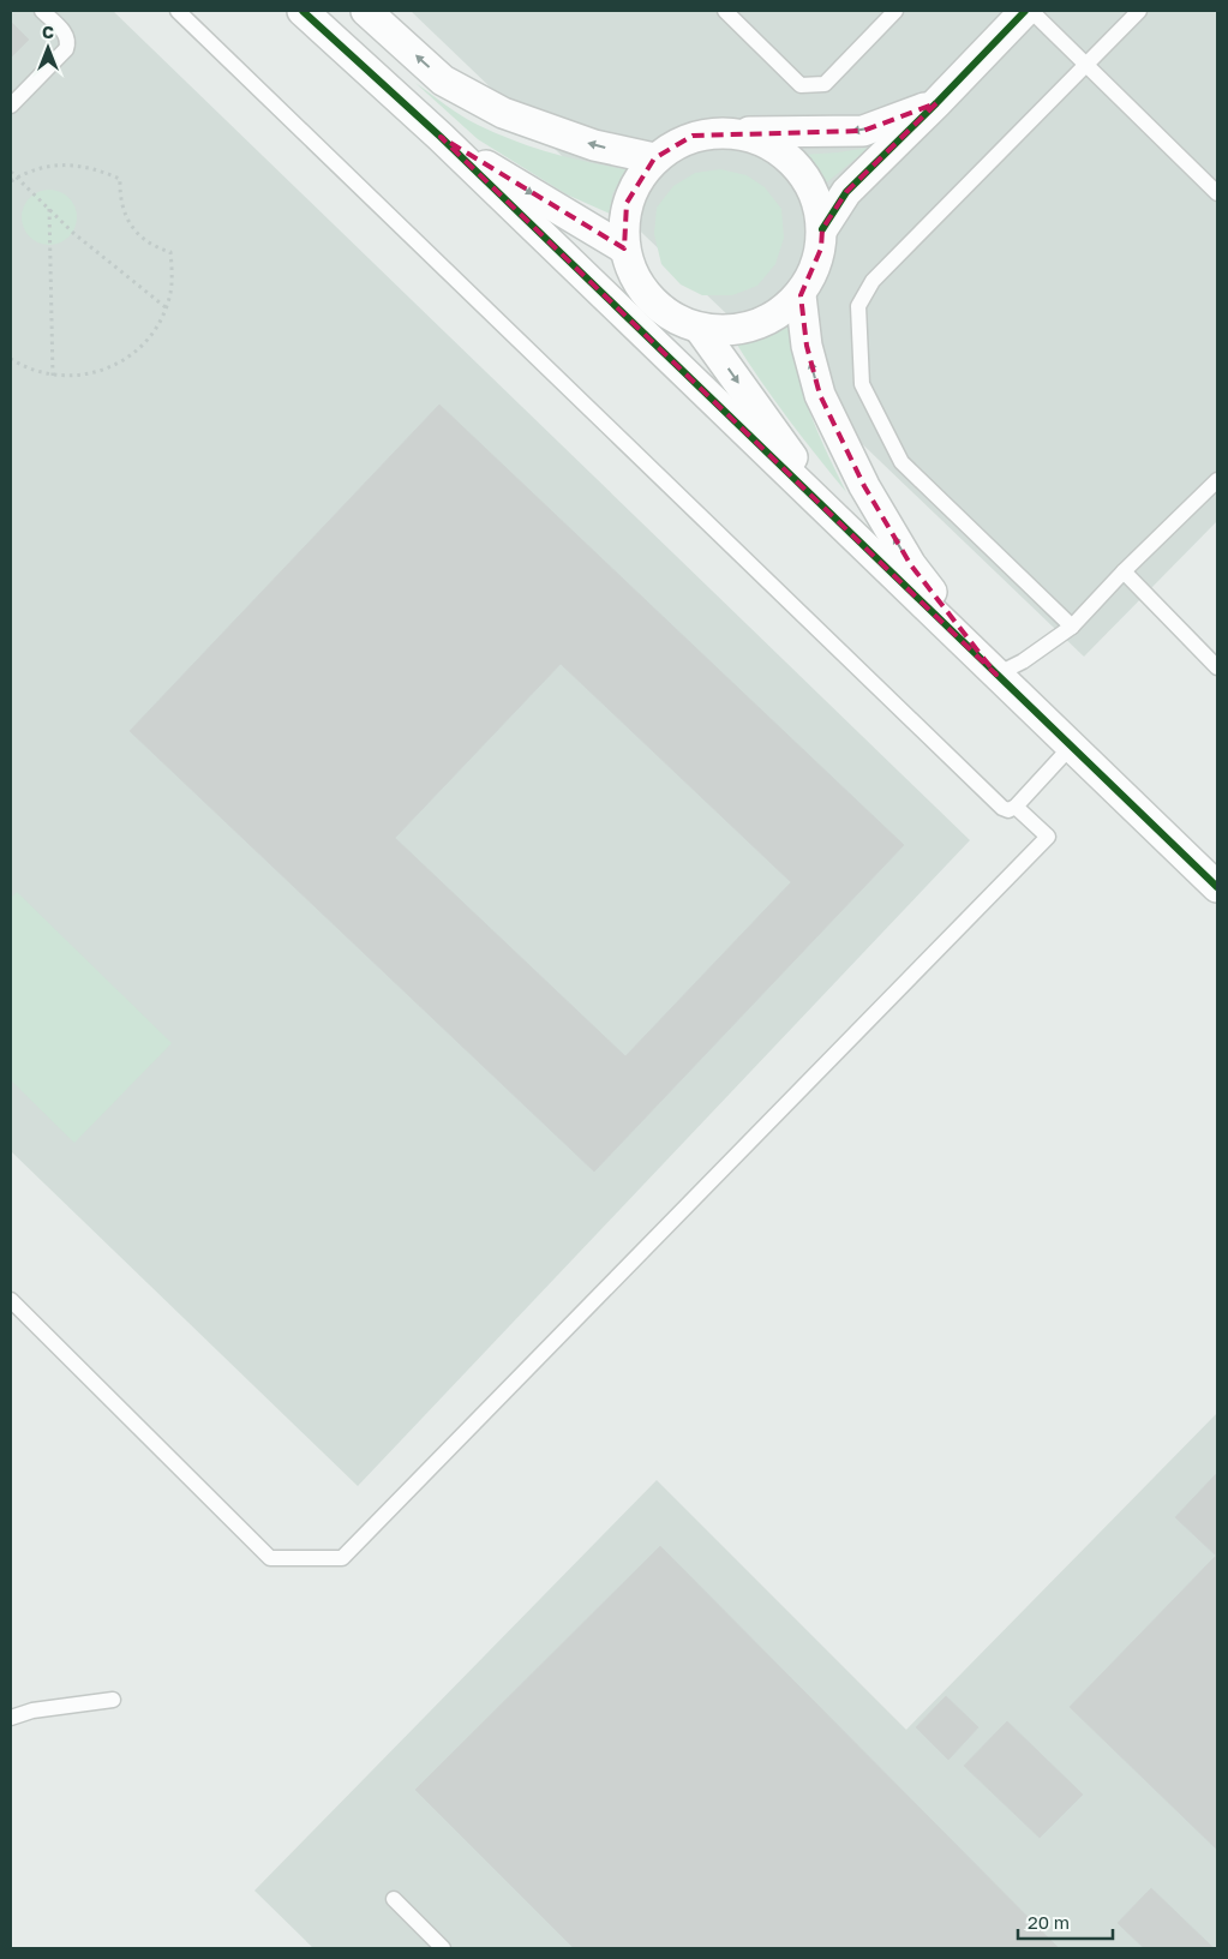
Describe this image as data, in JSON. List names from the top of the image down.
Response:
{
  "scale_bar": "20 m",
  "north": "top"
}
